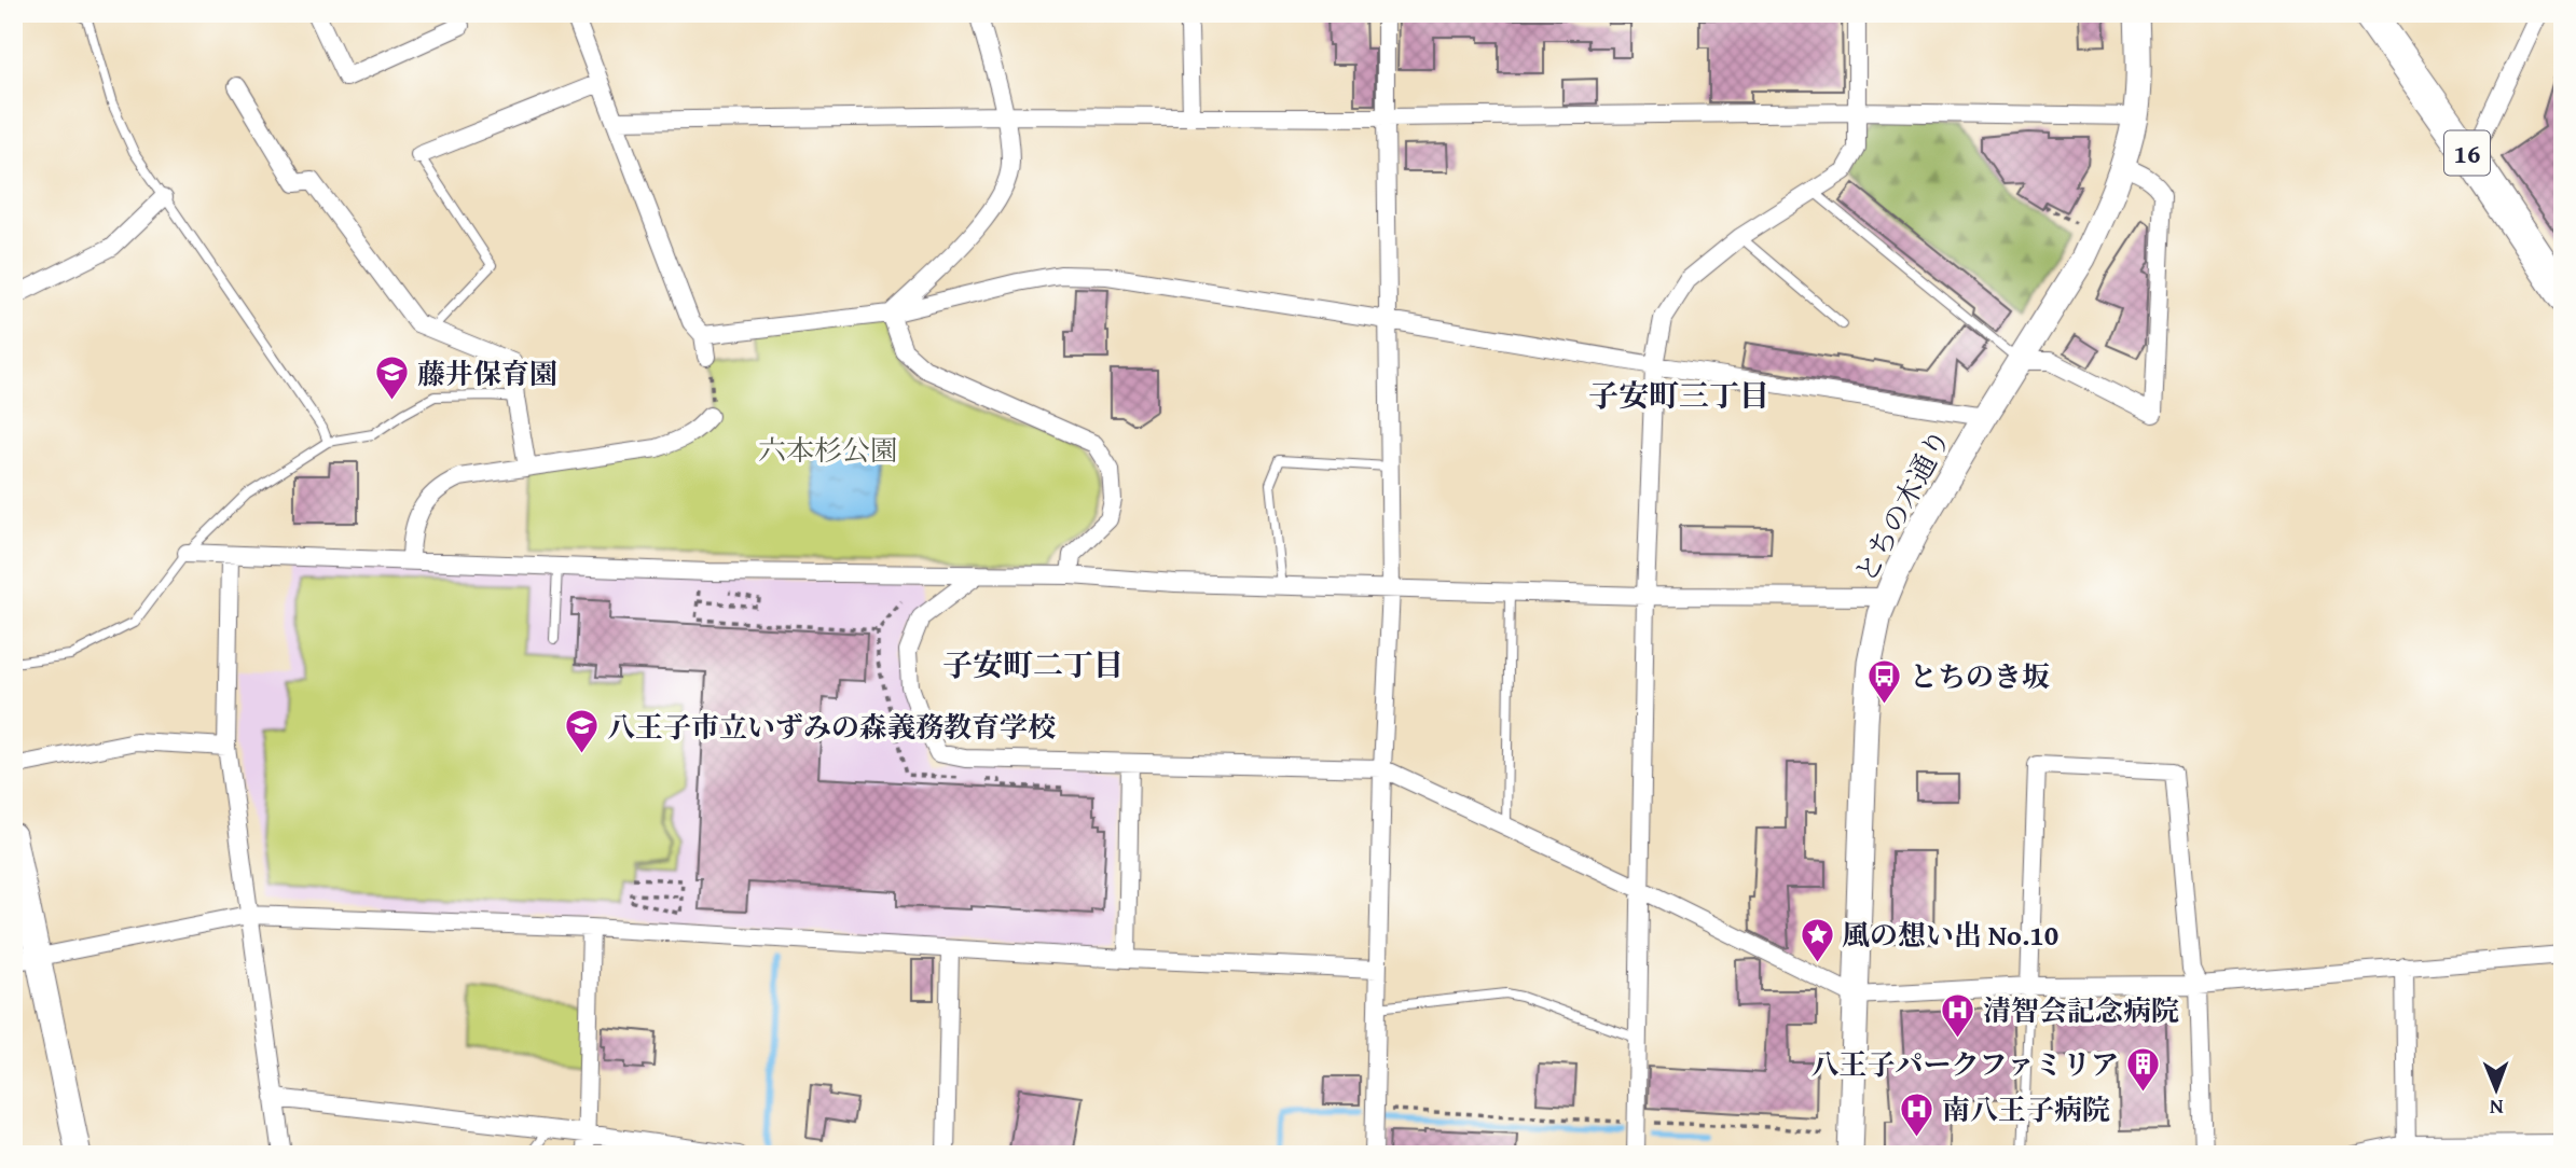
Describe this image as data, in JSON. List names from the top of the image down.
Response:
{
  "streets": {
    "highway": ["16"],
    "street": ["とちの木通り"]
  },
  "districts": ["子安町三丁目", "子安町二丁目"],
  "parks": ["六本杉公園"],
  "places": {
    "school or university": ["藤井保育園", "八王子市立いずみの森義務教育学校"],
    "bus stop": ["とちのき坂"],
    "place": ["風の想い出 No.10"],
    "hospital": ["清智会記念病院", "南八王子病院"],
    "building": ["八王子パークファミリア"]
  },
  "north": "bottom"
}
